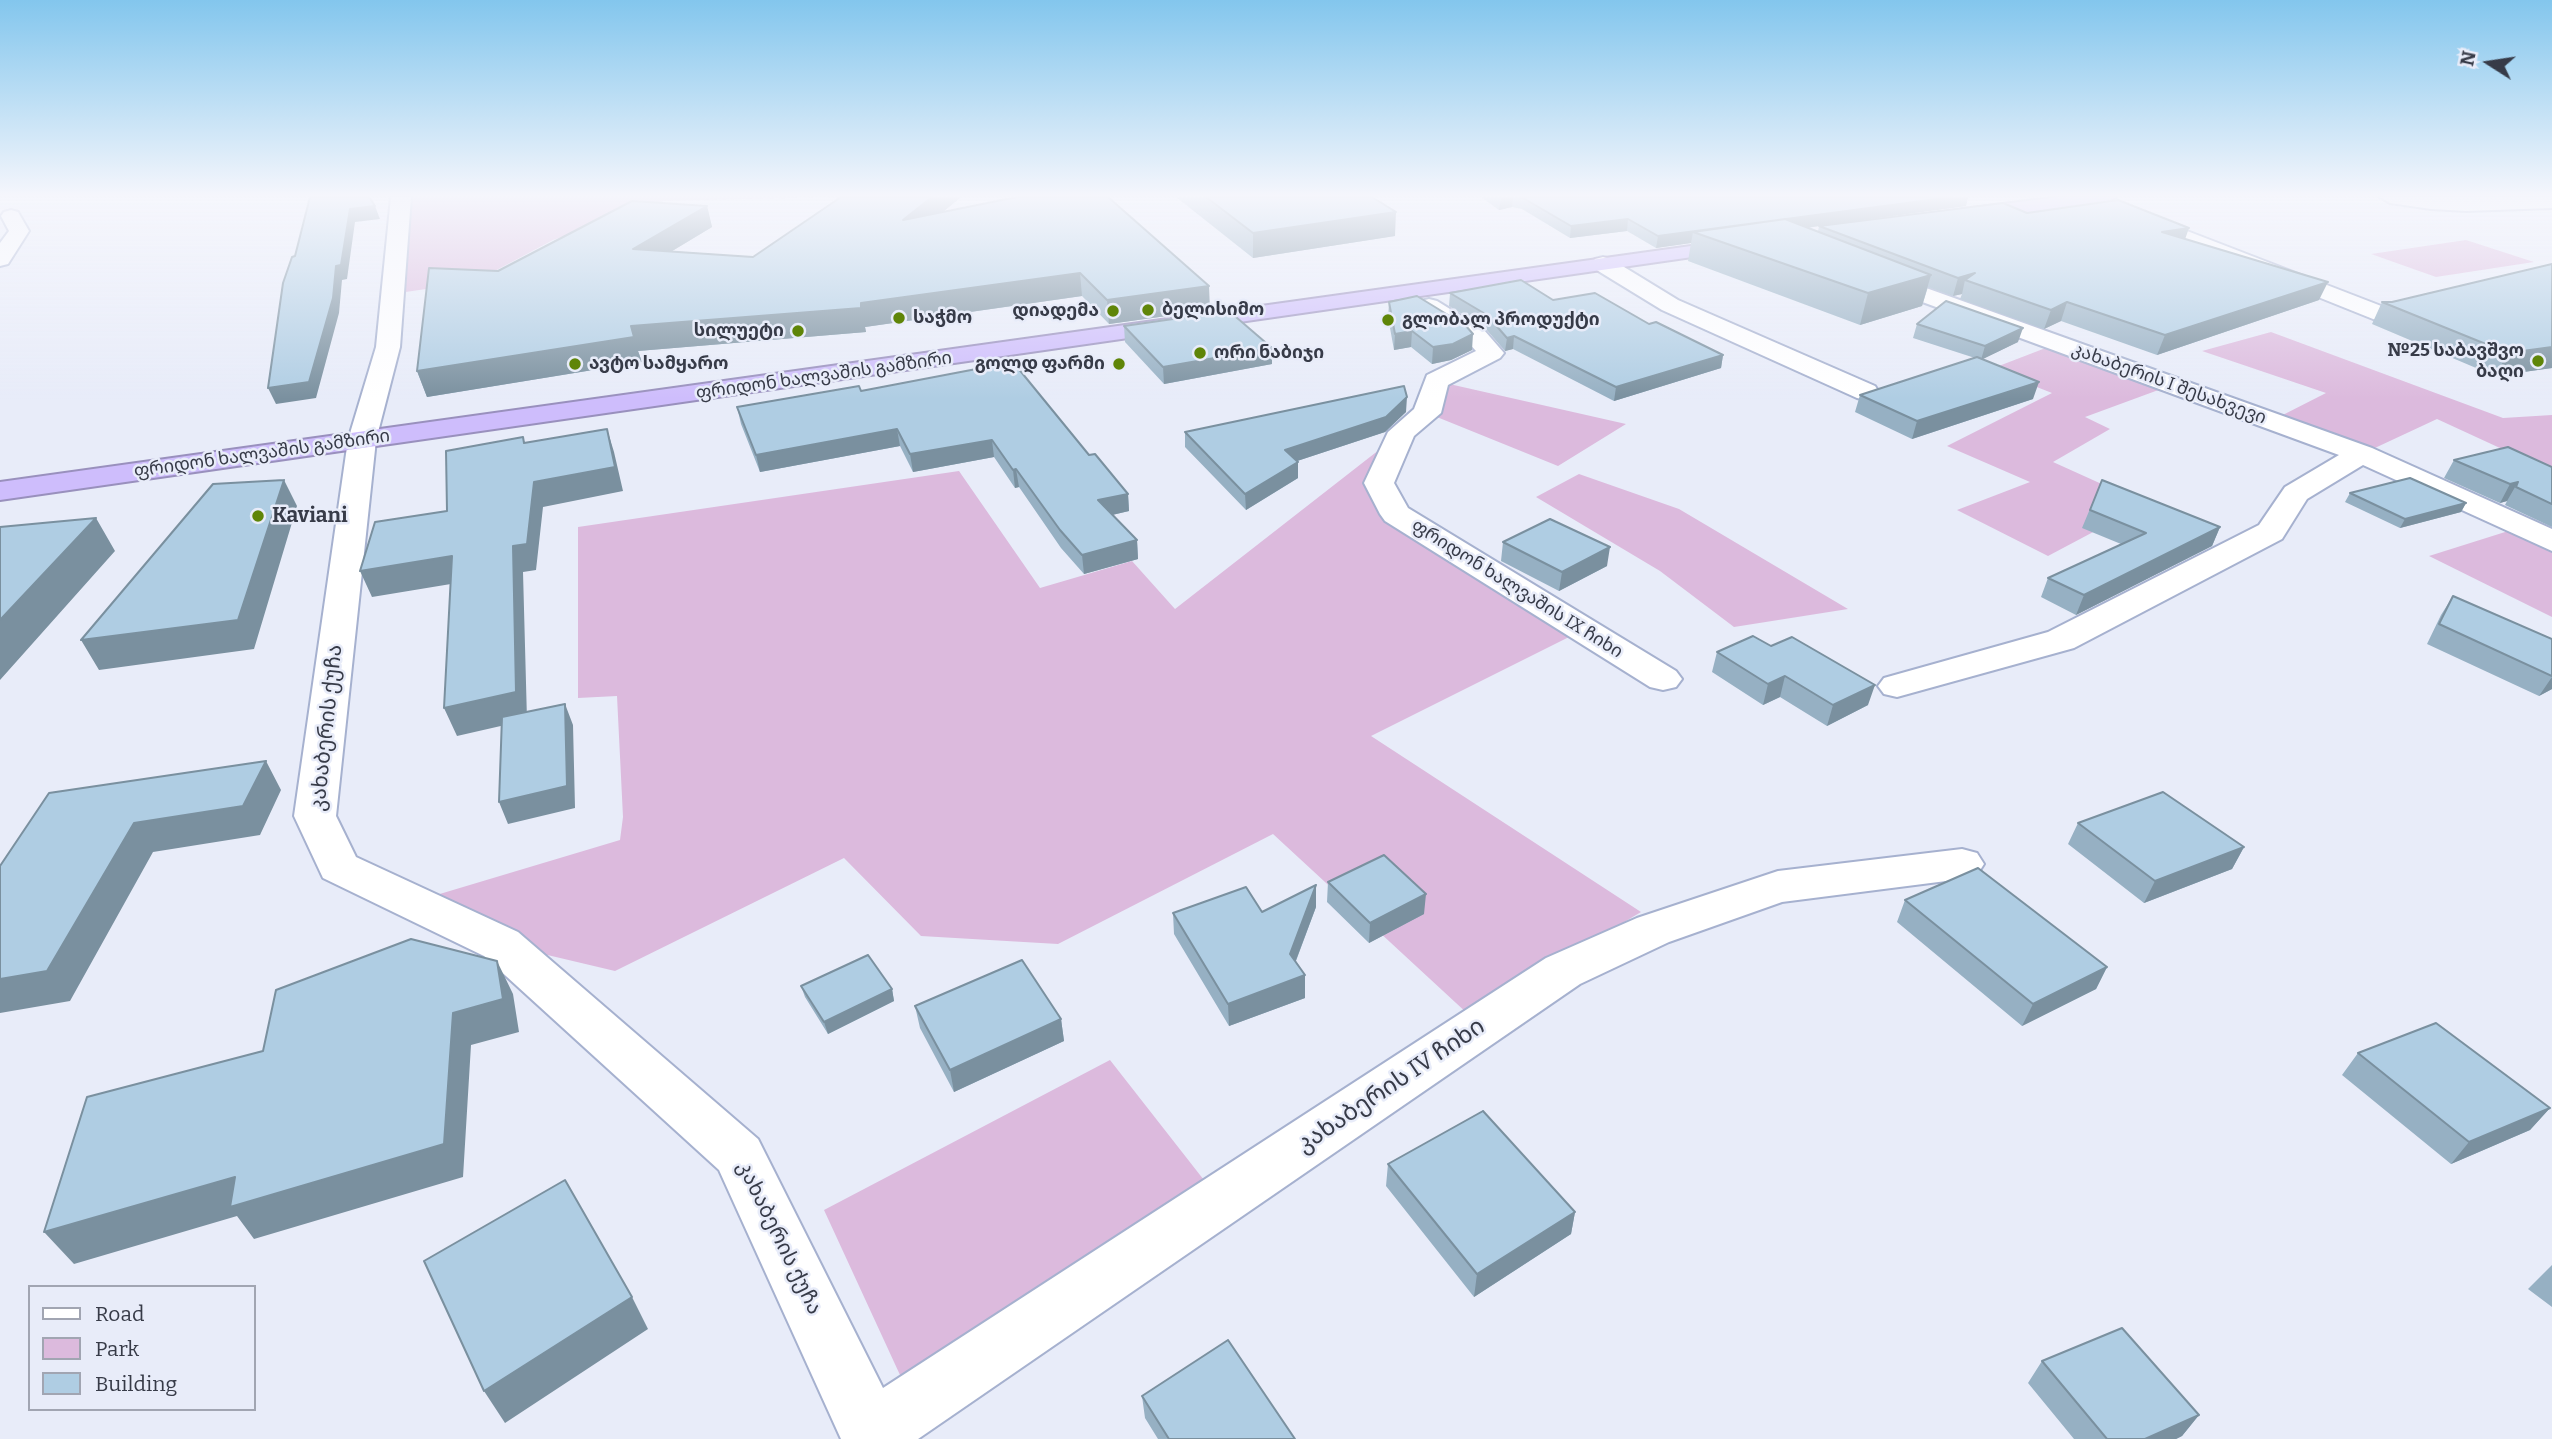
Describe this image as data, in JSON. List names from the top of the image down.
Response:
{
  "streets": {
    "highway": ["ფრიდონ ხალვაშის გამზირი"],
    "street": [
      "კახაბერის I შესახვევი",
      "ფრიდონ ხალვაშის IX ჩიხი",
      "კახაბერის ქუჩა",
      "კახაბერის IV ჩიხი"
    ]
  },
  "crossings": [
    ["ფრიდონ ხალვაშის გამზირი", "ფრიდონ ხალვაშის IX ჩიხი"],
    ["ფრიდონ ხალვაშის გამზირი", "კახაბერის ქუჩა"],
    ["კახაბერის ქუჩა", "კახაბერის IV ჩიხი"]
  ],
  "places": [
    "ბელისიმო",
    "დიადემა",
    "საჭმო",
    "გლობალ პროდუქტი",
    "სილუეტი",
    "ორი ნაბიჯი",
    "№25 საბავშვო ბაღი",
    "ავტო სამყარო",
    "გოლდ ფარმი",
    "Kaviani"
  ],
  "legend": ["Road", "Park", "Building"],
  "north": "left"
}
